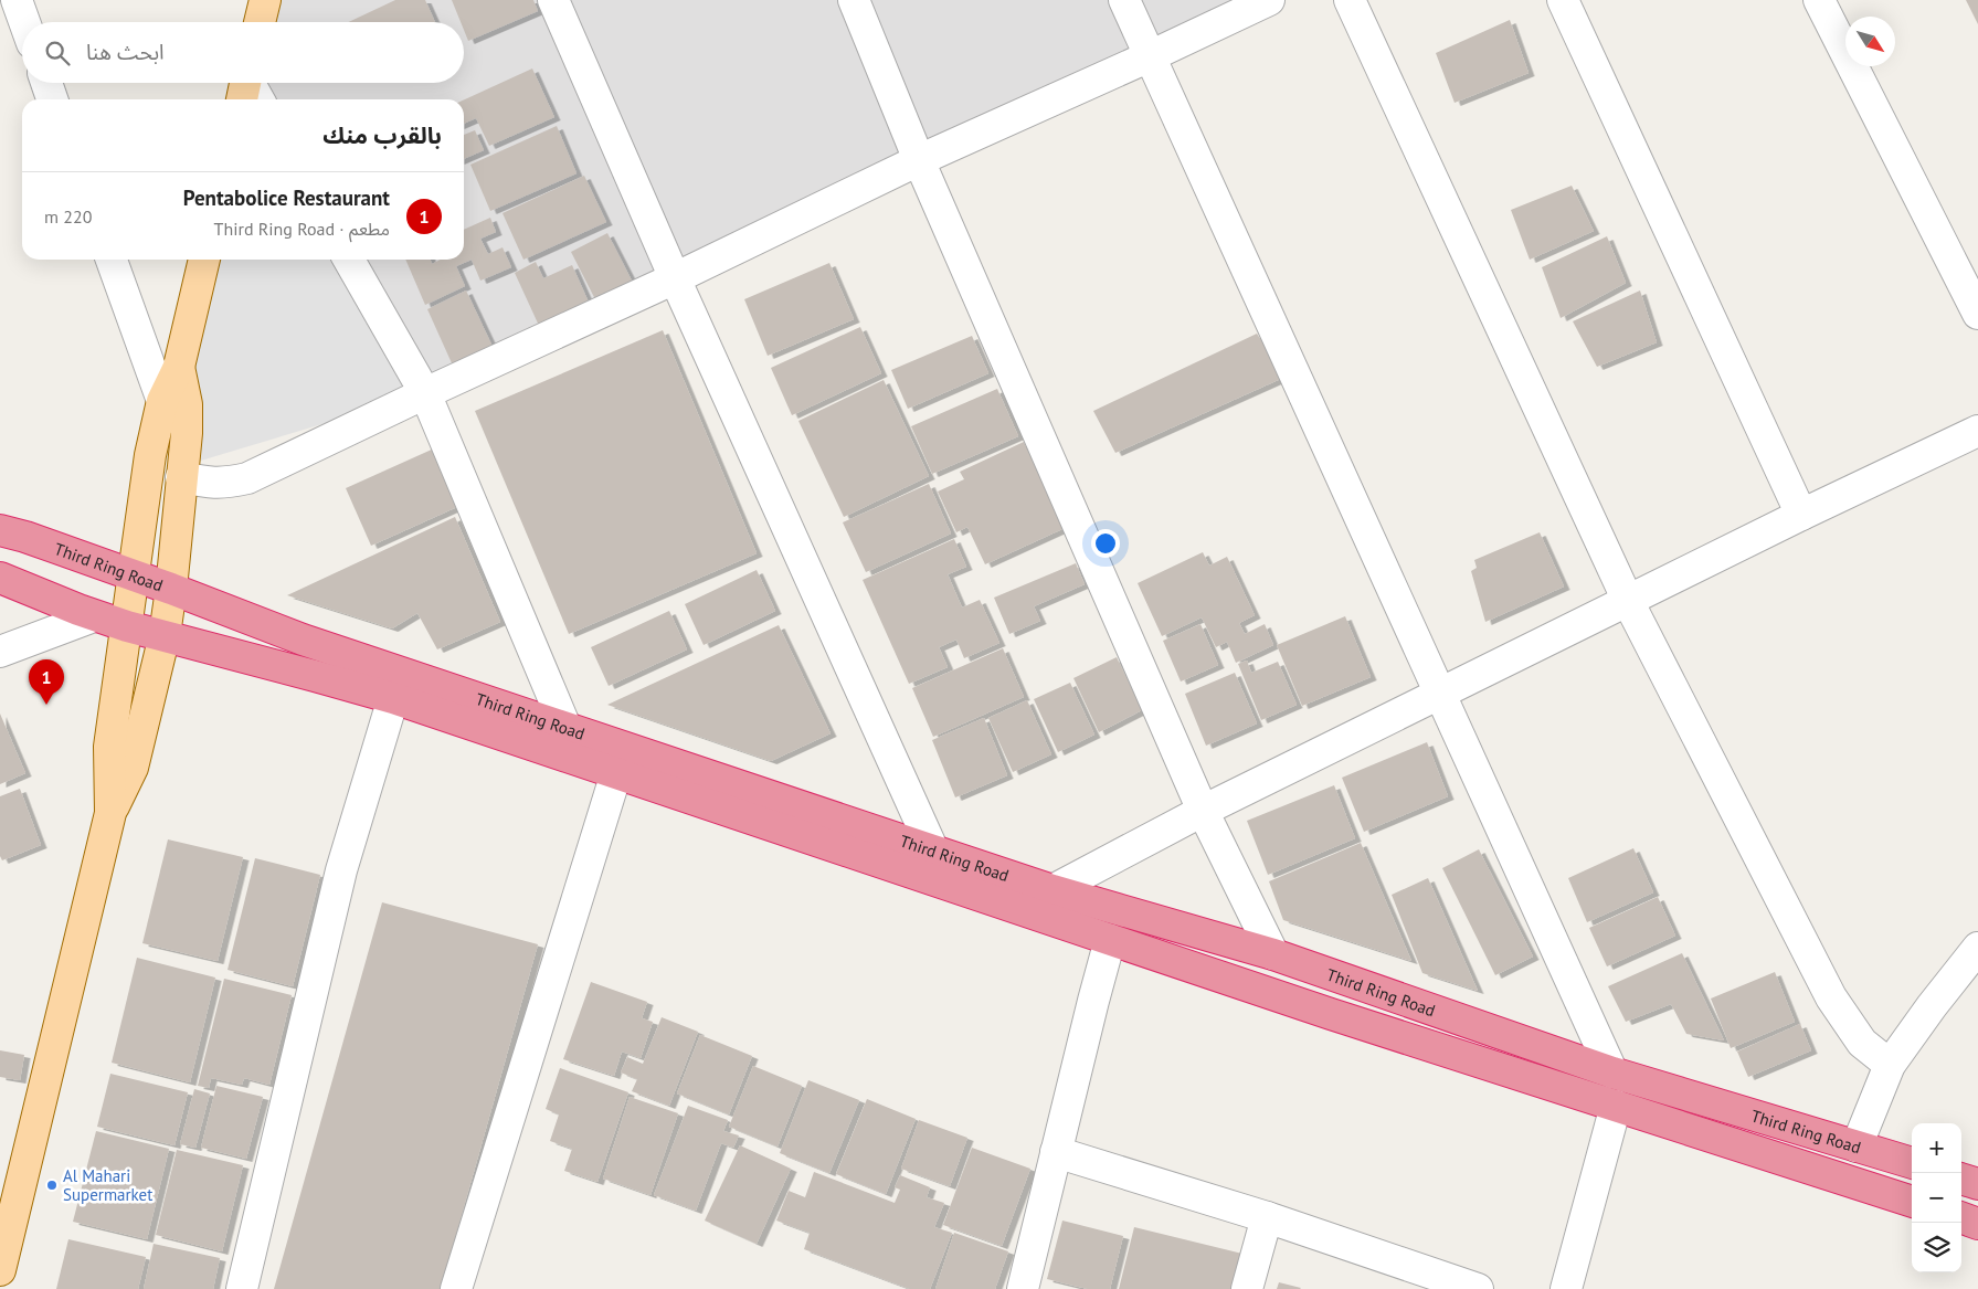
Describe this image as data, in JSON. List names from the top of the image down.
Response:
{
  "streets": {
    "highway": ["Third Ring Road"]
  },
  "places": ["Al Mahari Supermarket"],
  "north": "bottom right",
  "page": {
    "search": "ابحث هنا",
    "heading": "بالقرب منك",
    "list": [
      {
        "mark": "1",
        "name": "Pentabolice Restaurant",
        "note": "مطعم · Third Ring Road",
        "value": "220 m"
      }
    ],
    "pins": "1",
    "map_buttons": ["+", "−"]
  }
}
